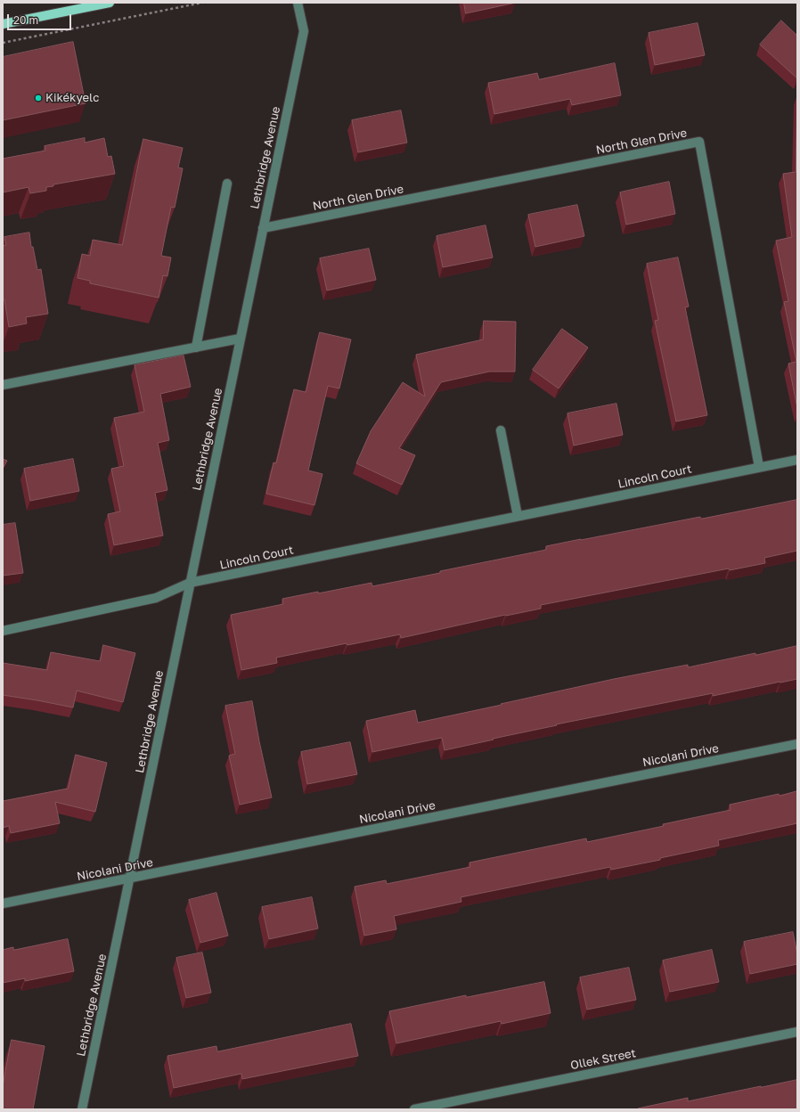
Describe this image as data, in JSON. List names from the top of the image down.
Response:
{
  "streets": {
    "street": [
      "North Glen Drive",
      "Lethbridge Avenue",
      "Lincoln Court",
      "Nicolani Drive",
      "Ollek Street"
    ]
  },
  "crossings": [
    ["North Glen Drive", "Lethbridge Avenue"],
    ["North Glen Drive", "Lincoln Court"],
    ["Lethbridge Avenue", "Lincoln Court"],
    ["Lethbridge Avenue", "Nicolani Drive"]
  ],
  "places": ["Kikékyelc"],
  "scale_bar": "20 m"
}
